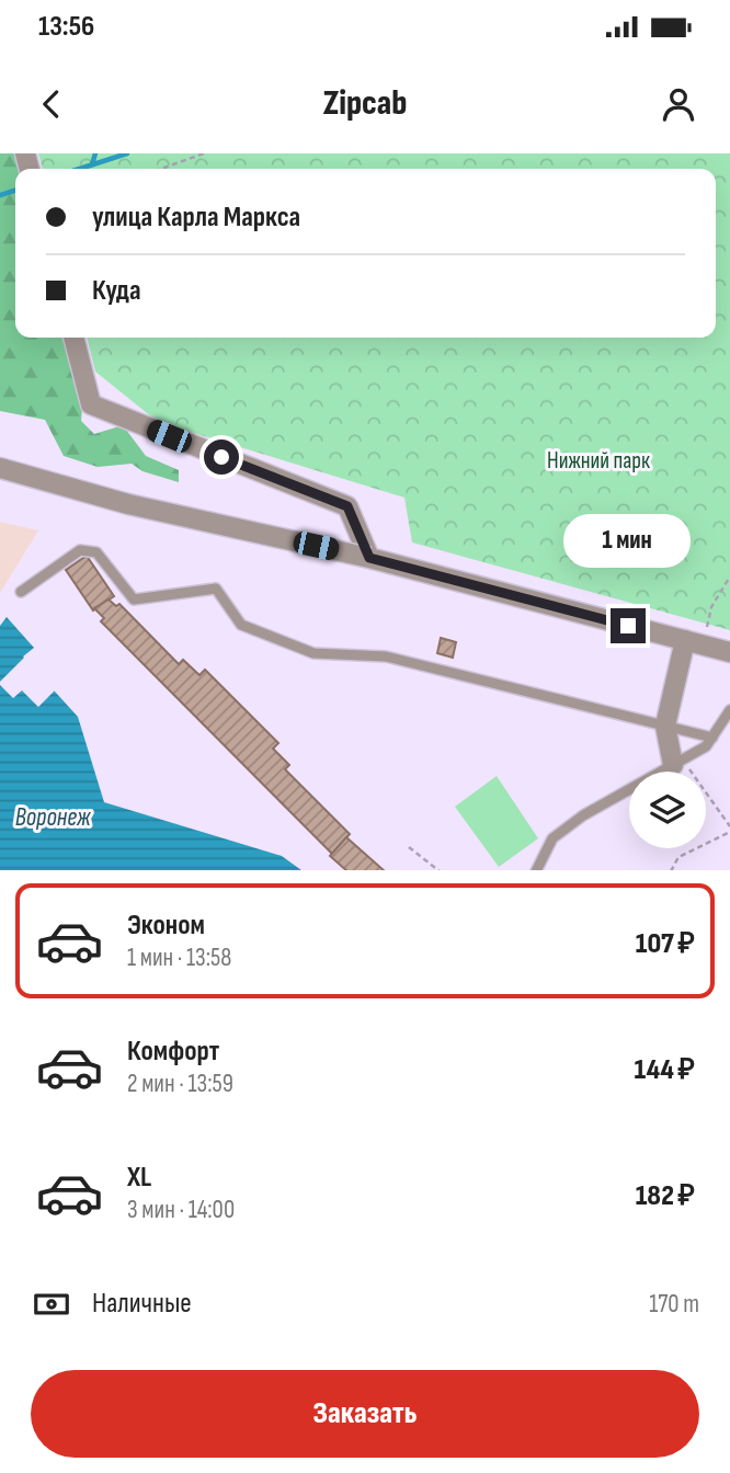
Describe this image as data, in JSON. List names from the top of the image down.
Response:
{
  "water": ["Воронеж"],
  "parks": ["Нижний парк"],
  "page": {
    "status": "13:56",
    "header": "Zipcab",
    "banner": ["улица Карла Маркса", "Куда"],
    "bubble": "1 мин",
    "list": [
      {
        "name": "Эконом",
        "note": "1 мин · 13:58",
        "value": "107 ₽"
      },
      {
        "name": "Комфорт",
        "note": "2 мин · 13:59",
        "value": "144 ₽"
      },
      {
        "name": "XL",
        "note": "3 мин · 14:00",
        "value": "182 ₽"
      }
    ],
    "pay": ["Наличные", "170 m"],
    "buttons": "Заказать"
  }
}
